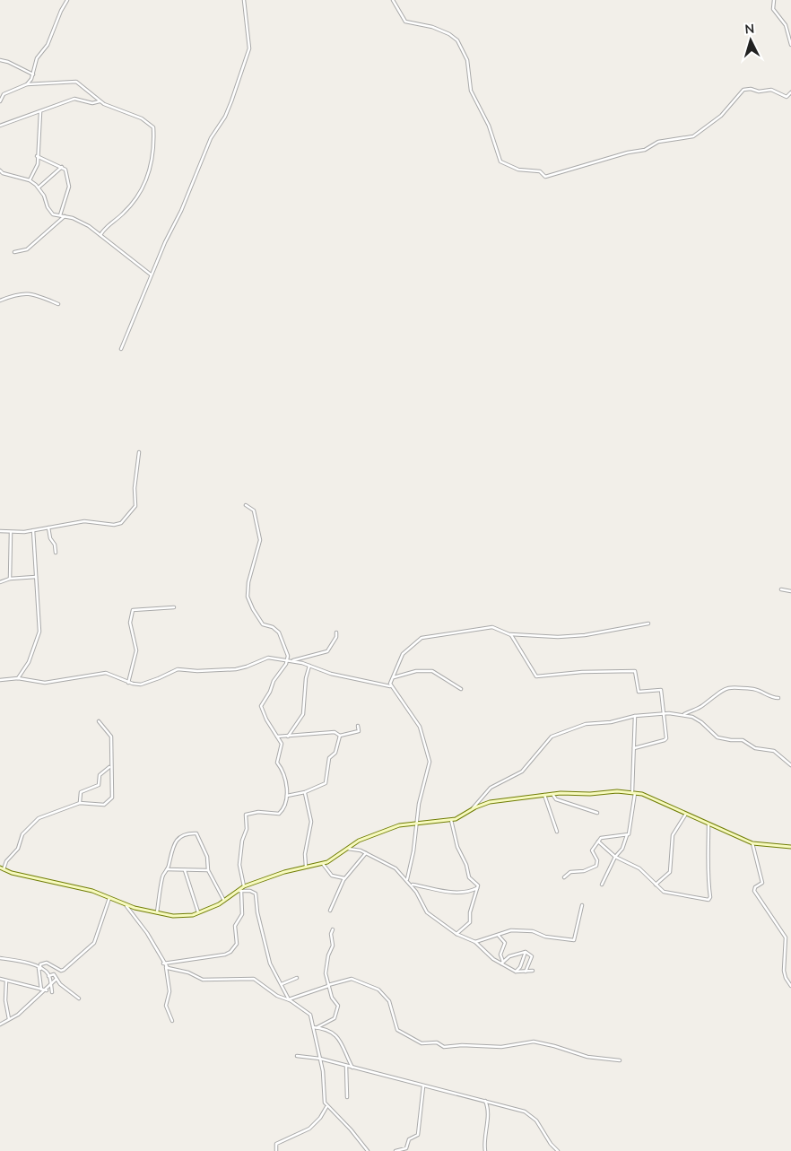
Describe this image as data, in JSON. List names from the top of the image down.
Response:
{
  "north": "top"
}
